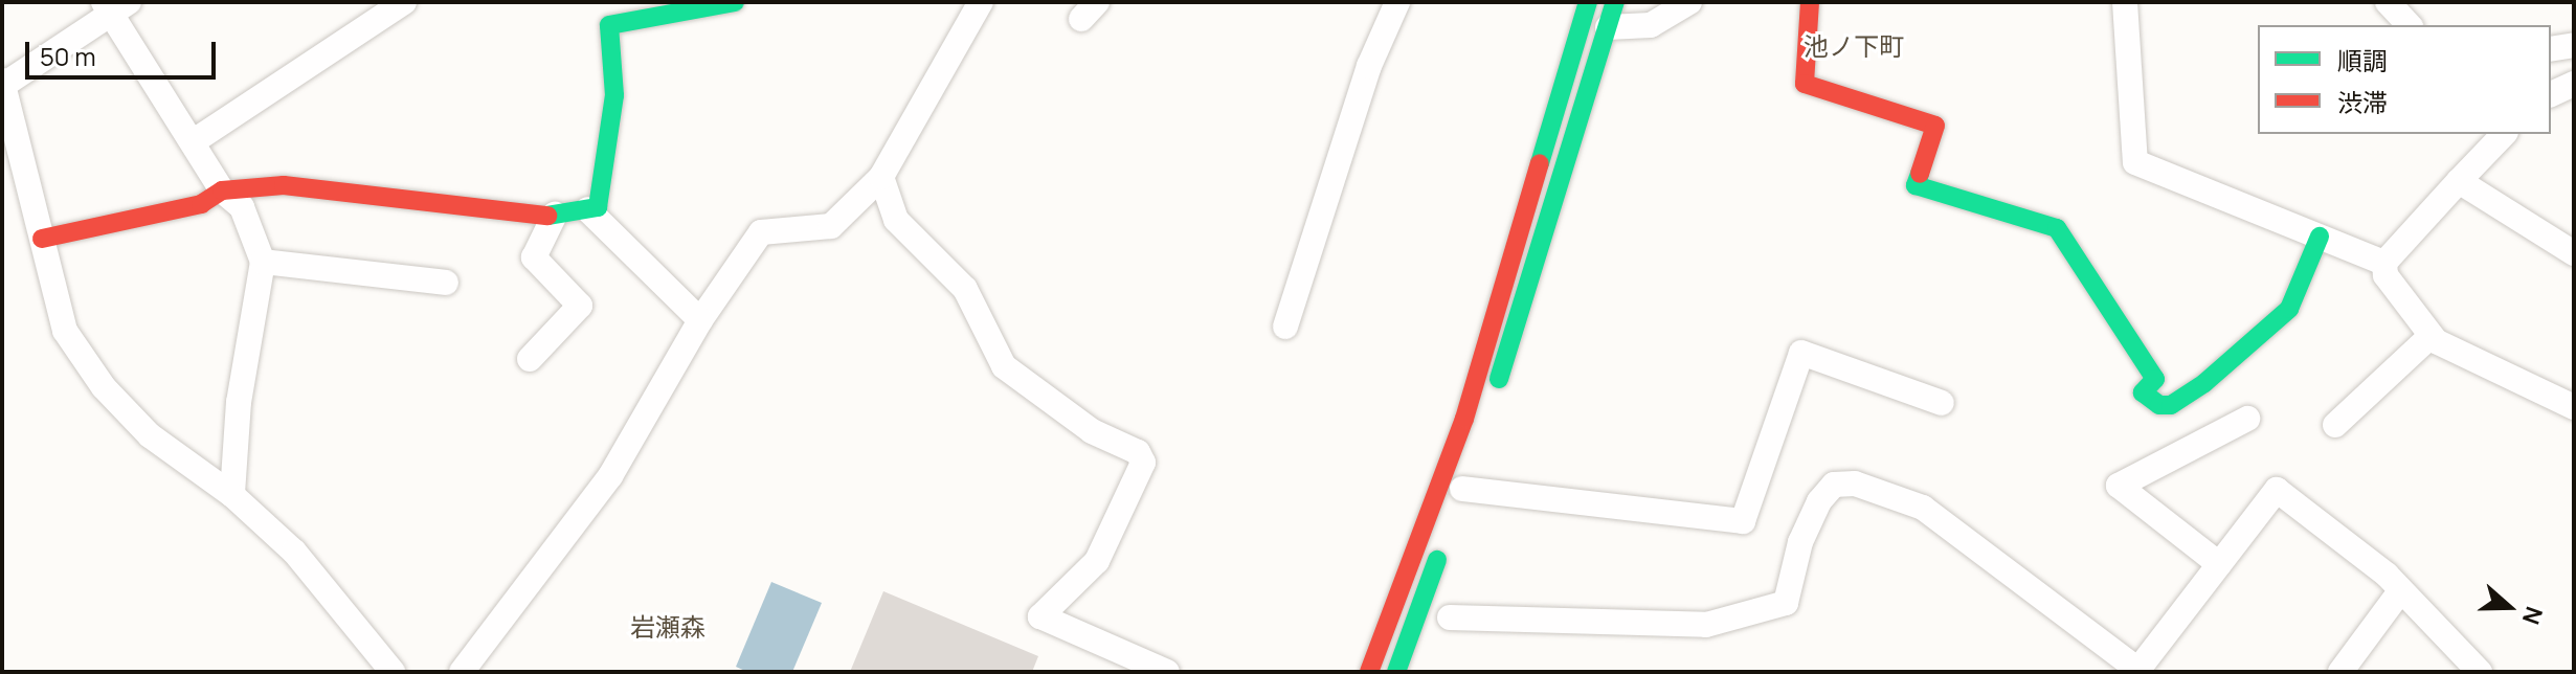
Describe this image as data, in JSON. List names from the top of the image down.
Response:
{
  "districts": ["池ノ下町", "岩瀬森"],
  "legend": ["順調", "渋滞"],
  "scale_bar": "50 m",
  "north": "right"
}
